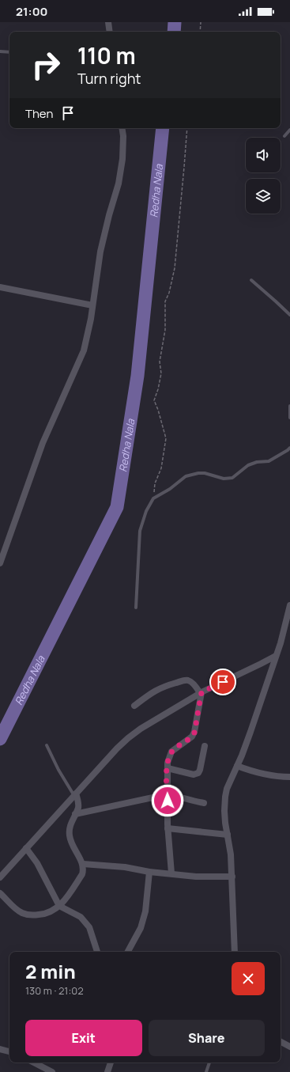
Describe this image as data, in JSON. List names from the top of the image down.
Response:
{
  "water": ["Redha Nala"],
  "page": {
    "status": "21:00",
    "turn": ["110 m", "Turn right"],
    "then": "Then",
    "heading": ["2 min", "130 m · 21:02"],
    "buttons": ["Exit", "Share"]
  }
}
